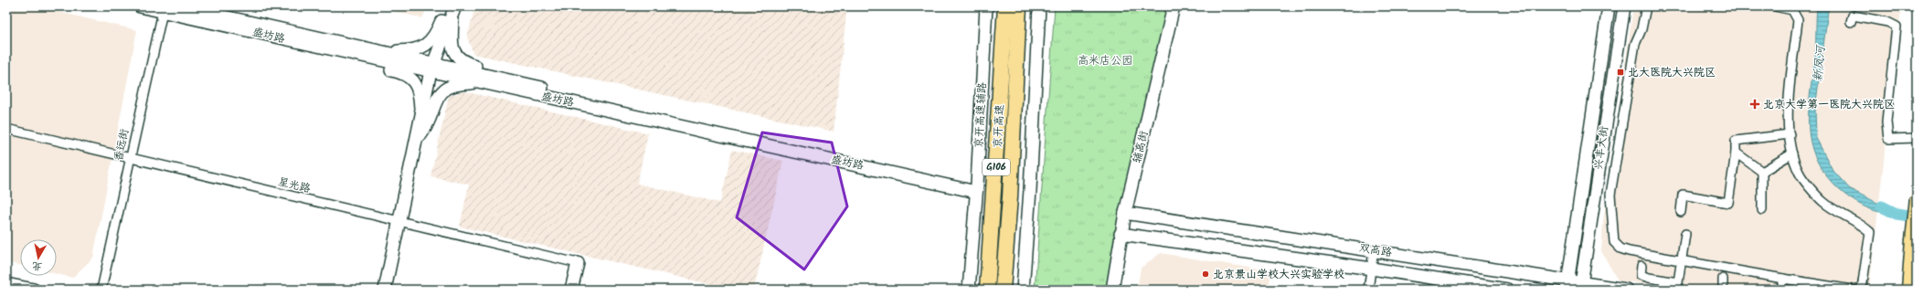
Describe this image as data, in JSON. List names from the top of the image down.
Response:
{
  "streets": {
    "highway": ["京开高速", "G106"],
    "street": [
      "盛坊路",
      "京开高速辅路",
      "香远街",
      "辅高街",
      "兴丰大街",
      "星光路",
      "双高路"
    ]
  },
  "crossings": [
    ["盛坊路", "京开高速辅路"],
    ["盛坊路", "香远街"],
    ["香远街", "星光路"],
    ["辅高街", "双高路"],
    ["兴丰大街", "双高路"]
  ],
  "water": ["新凤河"],
  "parks": ["高米店公园"],
  "places": {
    "transit": ["北大医院大兴院区"],
    "health": ["北京大学第一医院大兴院区"],
    "other": ["北京景山学校大兴实验学校"]
  },
  "north": "bottom"
}
